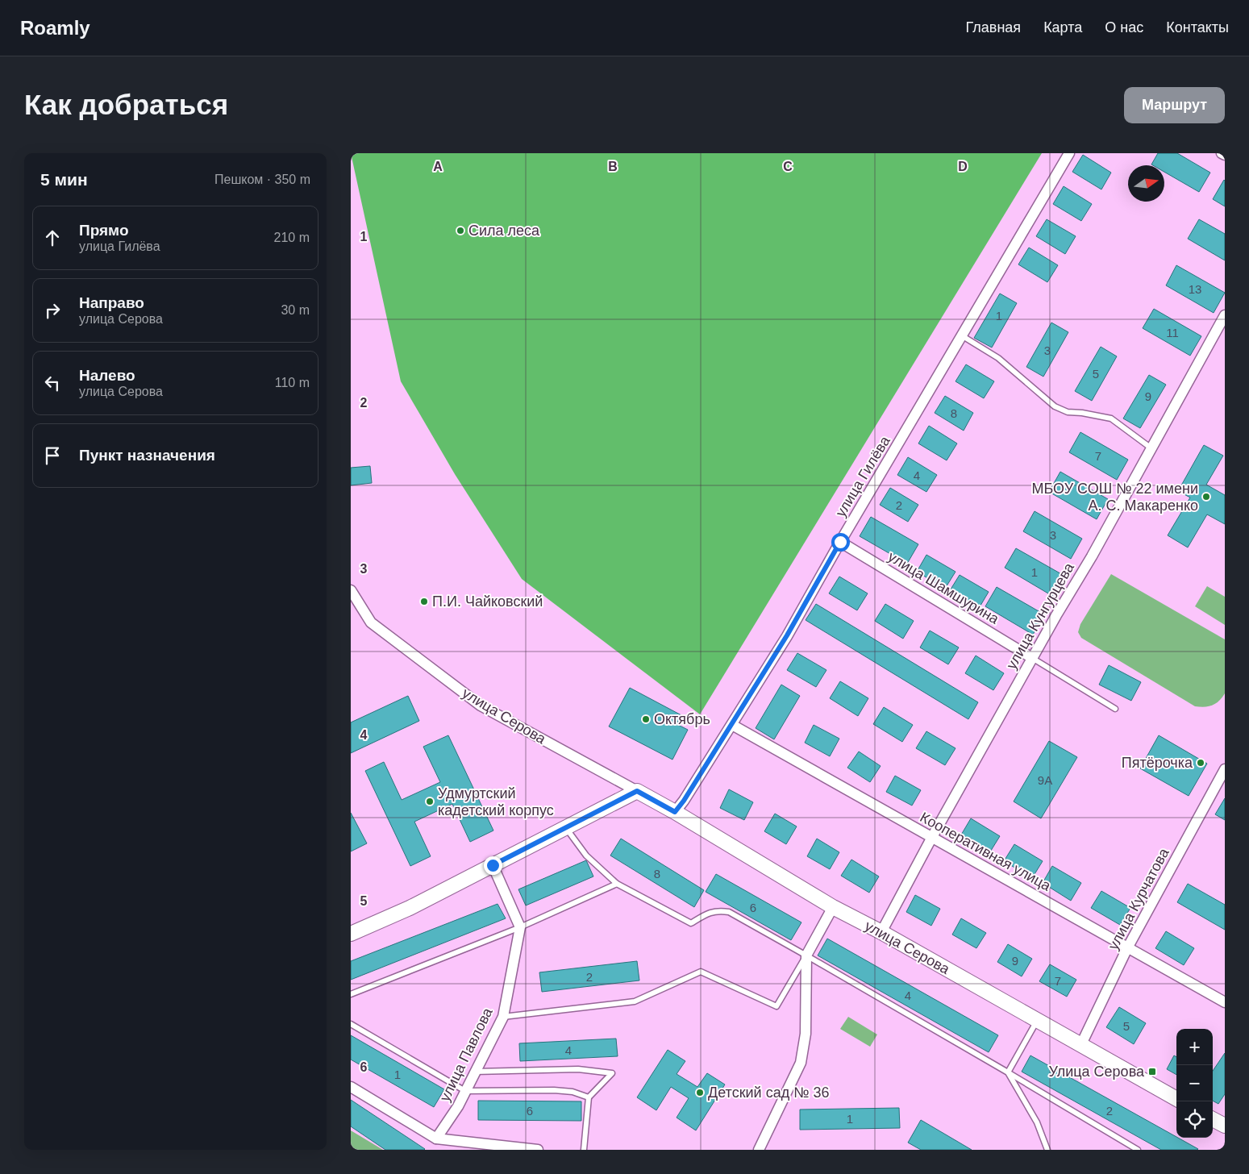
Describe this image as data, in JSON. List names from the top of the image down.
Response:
{
  "streets": {
    "main road": ["улица Серова"],
    "street": [
      "улица Гилёва",
      "улица Шамшурина",
      "улица Кунгурцева",
      "Кооперативная улица",
      "улица Курчатова",
      "улица Павлова"
    ]
  },
  "crossings": [
    ["улица Гилёва", "улица Шамшурина"],
    ["улица Гилёва", "улица Серова"],
    ["улица Гилёва", "Кооперативная улица"],
    ["улица Шамшурина", "улица Кунгурцева"],
    ["улица Кунгурцева", "улица Серова"],
    ["улица Кунгурцева", "Кооперативная улица"],
    ["улица Серова", "улица Курчатова"],
    ["Кооперативная улица", "улица Курчатова"]
  ],
  "places": {
    "other": [
      "Сила леса",
      "МБОУ СОШ № 22 имени А. С. Макаренко",
      "П.И. Чайковский",
      "Октябрь",
      "Пятёрочка",
      "Удмуртский кадетский корпус",
      "Детский сад № 36"
    ],
    "transit": ["Улица Серова"]
  },
  "house_numbers": [
    "13",
    "1",
    "11",
    "3",
    "5",
    "9",
    "8",
    "7",
    "4",
    "2",
    "3",
    "1",
    "9А",
    "8",
    "6",
    "9",
    "2",
    "7",
    "4",
    "5",
    "4",
    "1",
    "6",
    "2",
    "1"
  ],
  "north": "right",
  "page": {
    "header": "Roamly",
    "nav": [
      "Главная",
      "Карта",
      "О нас",
      "Контакты"
    ],
    "buttons": "Маршрут",
    "title": "Как добраться",
    "heading": ["5 мин", "Пешком · 350 m"],
    "list": [
      ["Прямо", "улица Гилёва", "210 m"],
      ["Направо", "улица Серова", "30 m"],
      ["Налево", "улица Серова", "110 m"],
      "Пункт назначения"
    ],
    "map_buttons": ["+", "−"]
  },
  "grid": {
    "columns": [
      "A",
      "B",
      "C",
      "D"
    ],
    "rows": [
      "1",
      "2",
      "3",
      "4",
      "5",
      "6"
    ]
  }
}
